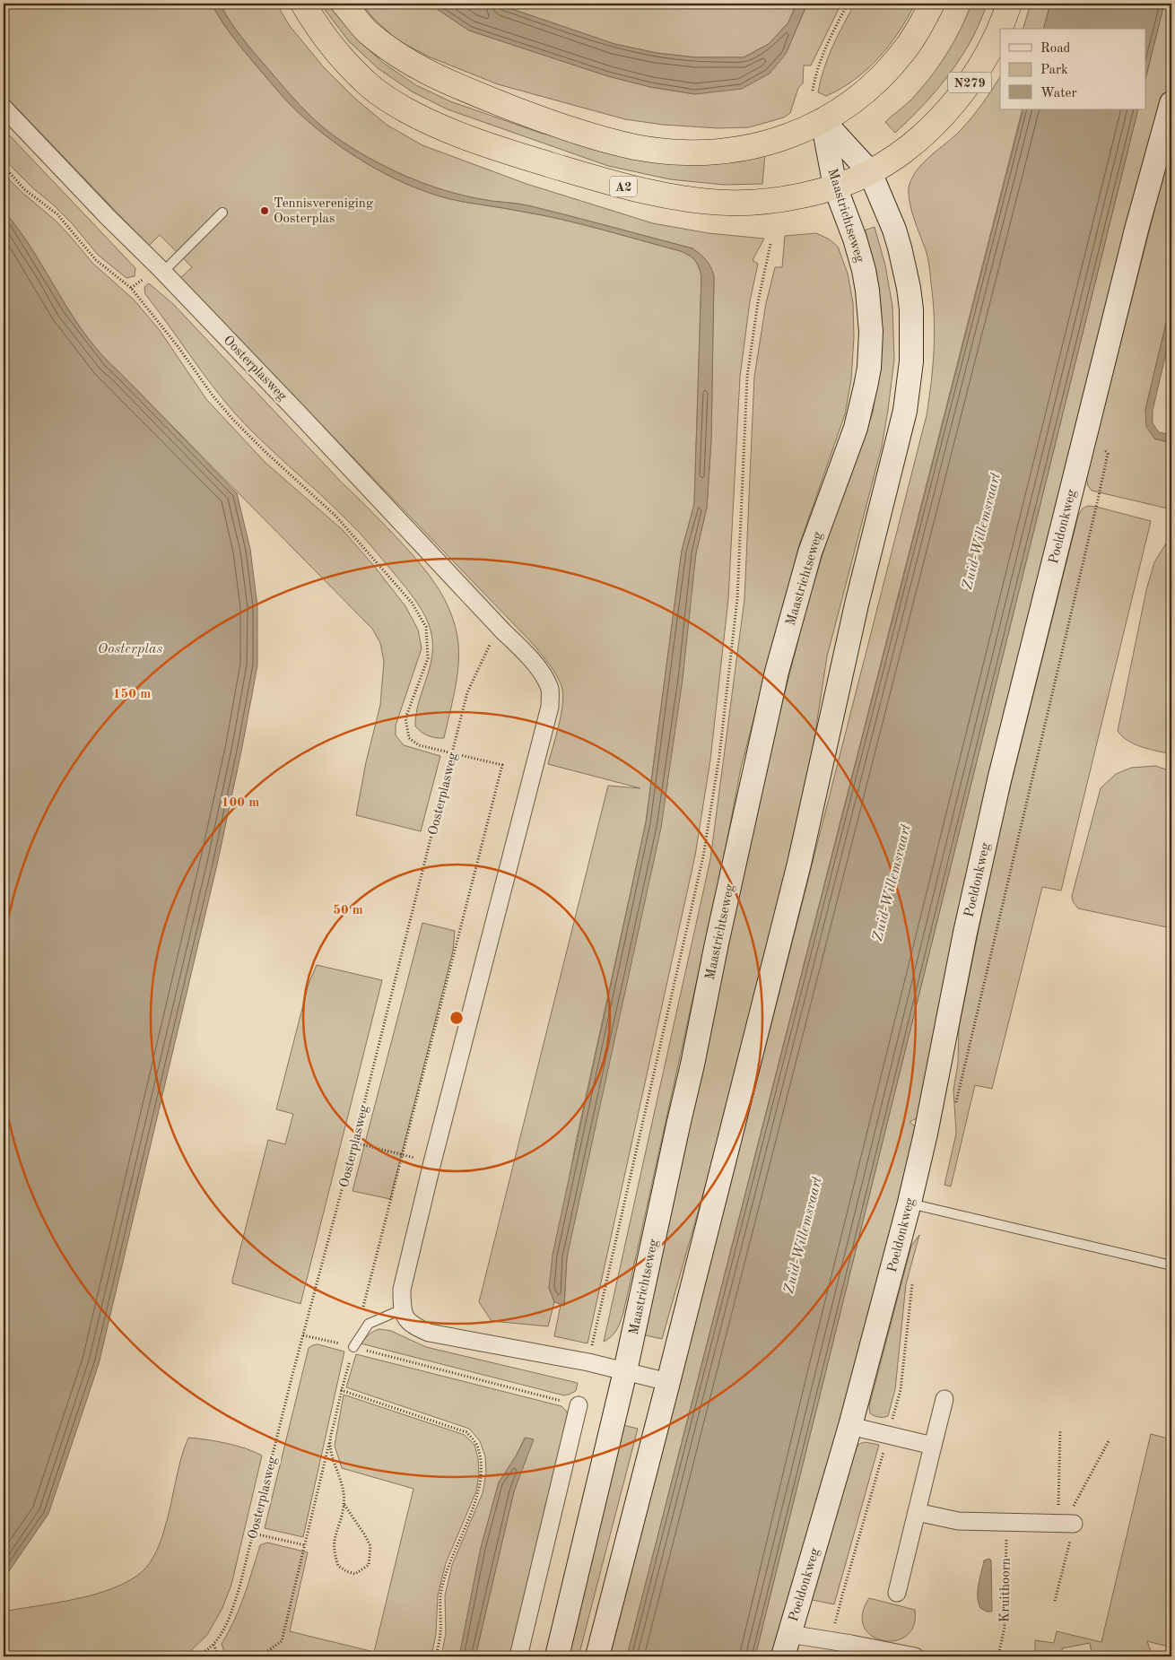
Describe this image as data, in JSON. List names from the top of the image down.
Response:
{
  "streets": {
    "highway": ["N279", "A2"],
    "main road": ["Maastrichtseweg", "Poeldonkweg"],
    "street": ["Oosterplasweg"],
    "path": ["Kruithoorn"]
  },
  "crossings": [
    ["N279", "A2"],
    ["N279", "Maastrichtseweg"],
    ["A2", "Maastrichtseweg"]
  ],
  "water": ["Zuid-Willemsvaart", "Oosterplas"],
  "places": ["Tennisvereniging Oosterplas"],
  "legend": ["Road", "Park", "Water"],
  "rings": ["150 m", "100 m", "50 m"]
}
